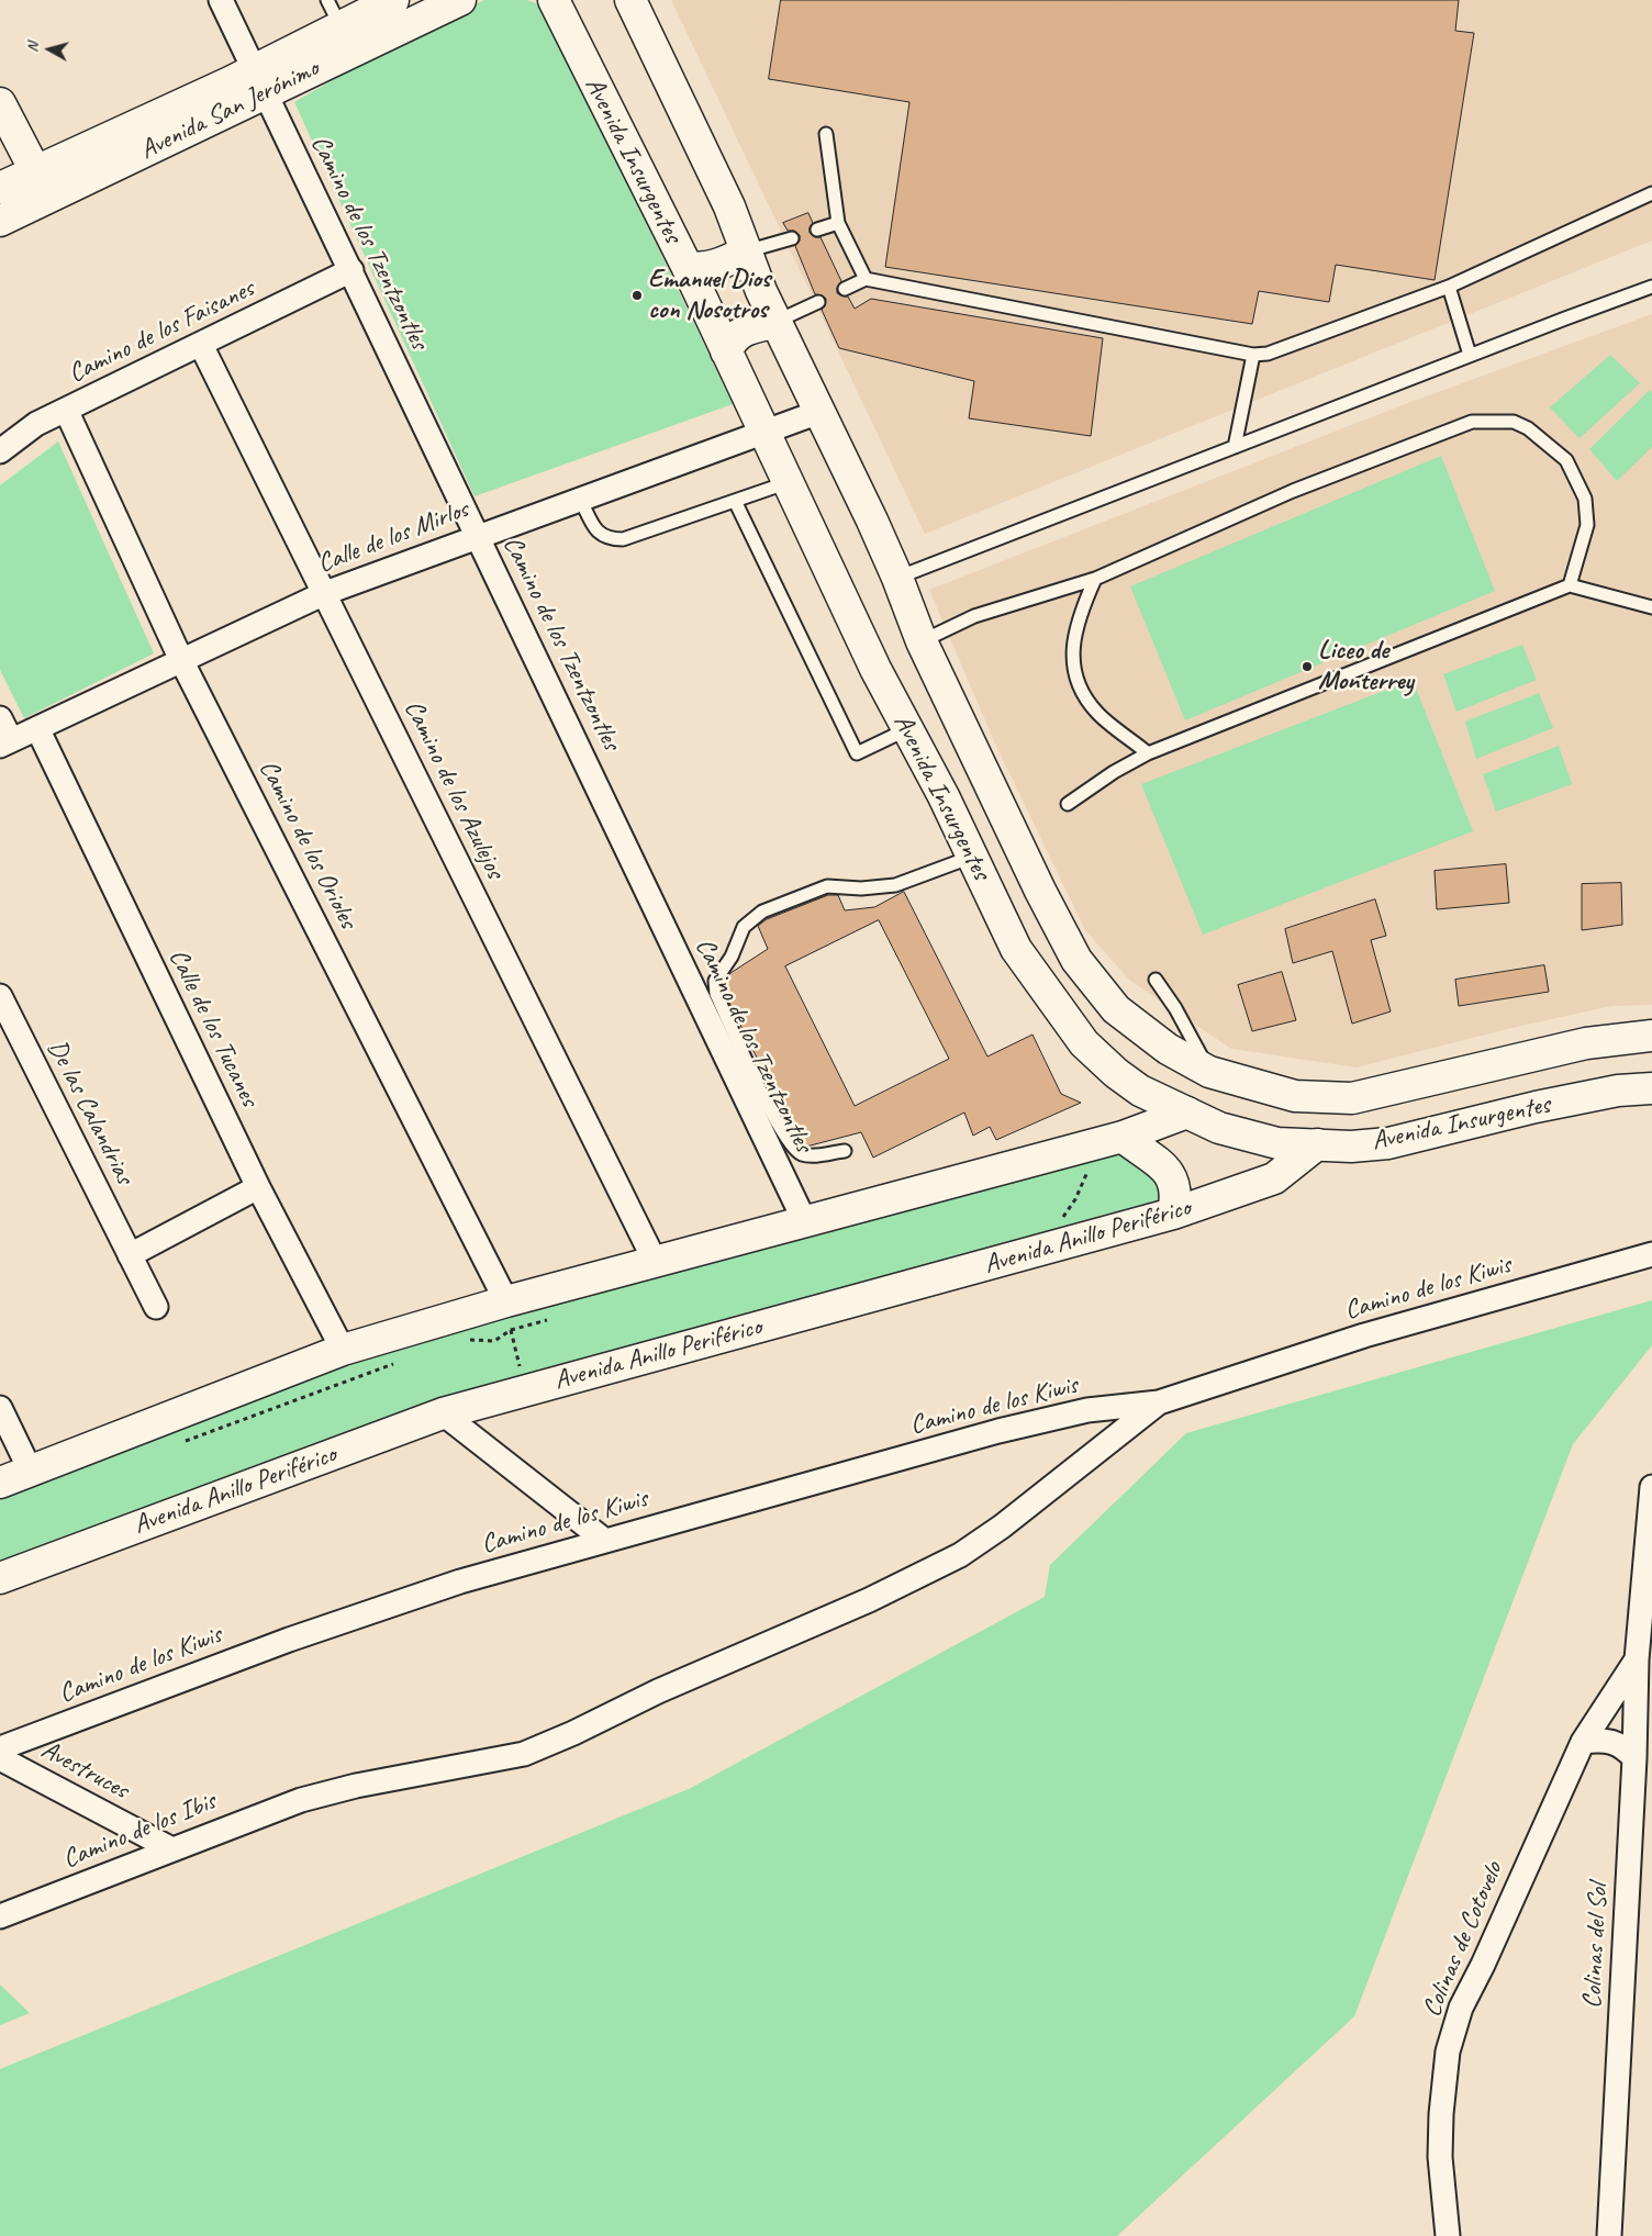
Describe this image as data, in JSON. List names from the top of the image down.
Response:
{
  "streets": {
    "street": [
      "Avenida San Jerónimo",
      "Avenida Insurgentes",
      "Camino de los Tzentzontles",
      "Camino de los Faisanes",
      "Calle de los Mirlos",
      "Camino de los Azulejos",
      "Camino de los Orioles",
      "Calle de los Tucanes",
      "De las Calandrias",
      "Avenida Anillo Periférico",
      "Camino de los Kiwis",
      "Avestruces",
      "Camino de los Ibis",
      "Colinas de Cotovelo",
      "Colinas del Sol"
    ]
  },
  "crossings": [
    ["Avenida San Jerónimo", "Camino de los Tzentzontles"],
    ["Avenida Insurgentes", "Calle de los Mirlos"],
    ["Avenida Insurgentes", "Avenida Anillo Periférico"],
    ["Camino de los Tzentzontles", "Camino de los Faisanes"],
    ["Camino de los Tzentzontles", "Calle de los Mirlos"],
    ["Camino de los Faisanes", "Camino de los Azulejos"],
    ["Camino de los Faisanes", "Camino de los Orioles"],
    ["Calle de los Mirlos", "Camino de los Azulejos"],
    ["Calle de los Mirlos", "Camino de los Orioles"],
    ["Calle de los Mirlos", "Calle de los Tucanes"],
    ["Camino de los Kiwis", "Camino de los Ibis"],
    ["Avestruces", "Camino de los Ibis"],
    ["Colinas de Cotovelo", "Colinas del Sol"]
  ],
  "places": ["Emanuel Dios con Nosotros", "Liceo de Monterrey"],
  "north": "left"
}
